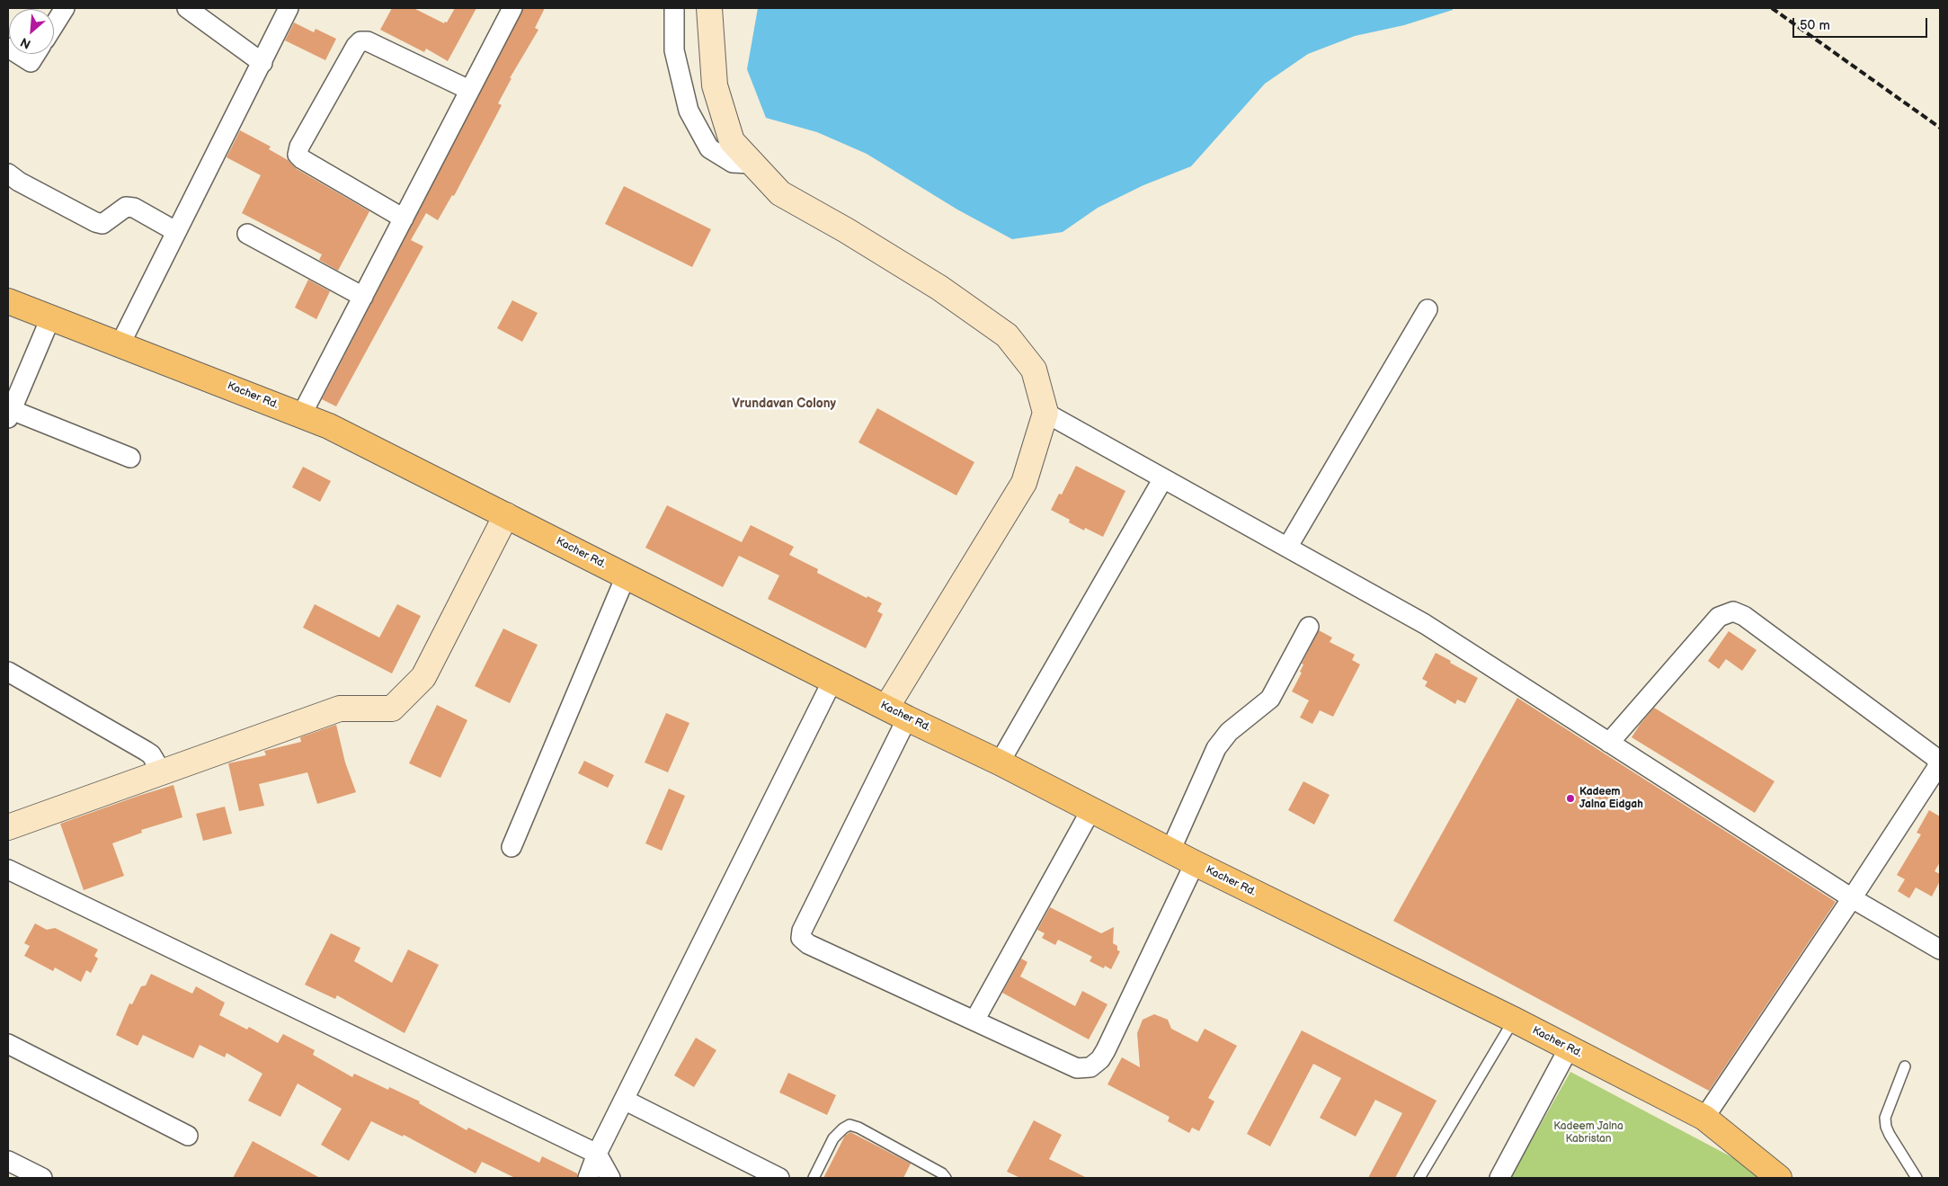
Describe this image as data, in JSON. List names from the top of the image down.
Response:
{
  "streets": {
    "main road": ["Kacher Rd."]
  },
  "districts": ["Vrundavan Colony"],
  "parks": ["Kadeem Jalna Kabristan"],
  "places": ["Kadeem Jalna Eidgah"],
  "scale_bar": "50 m",
  "north": "bottom left"
}
